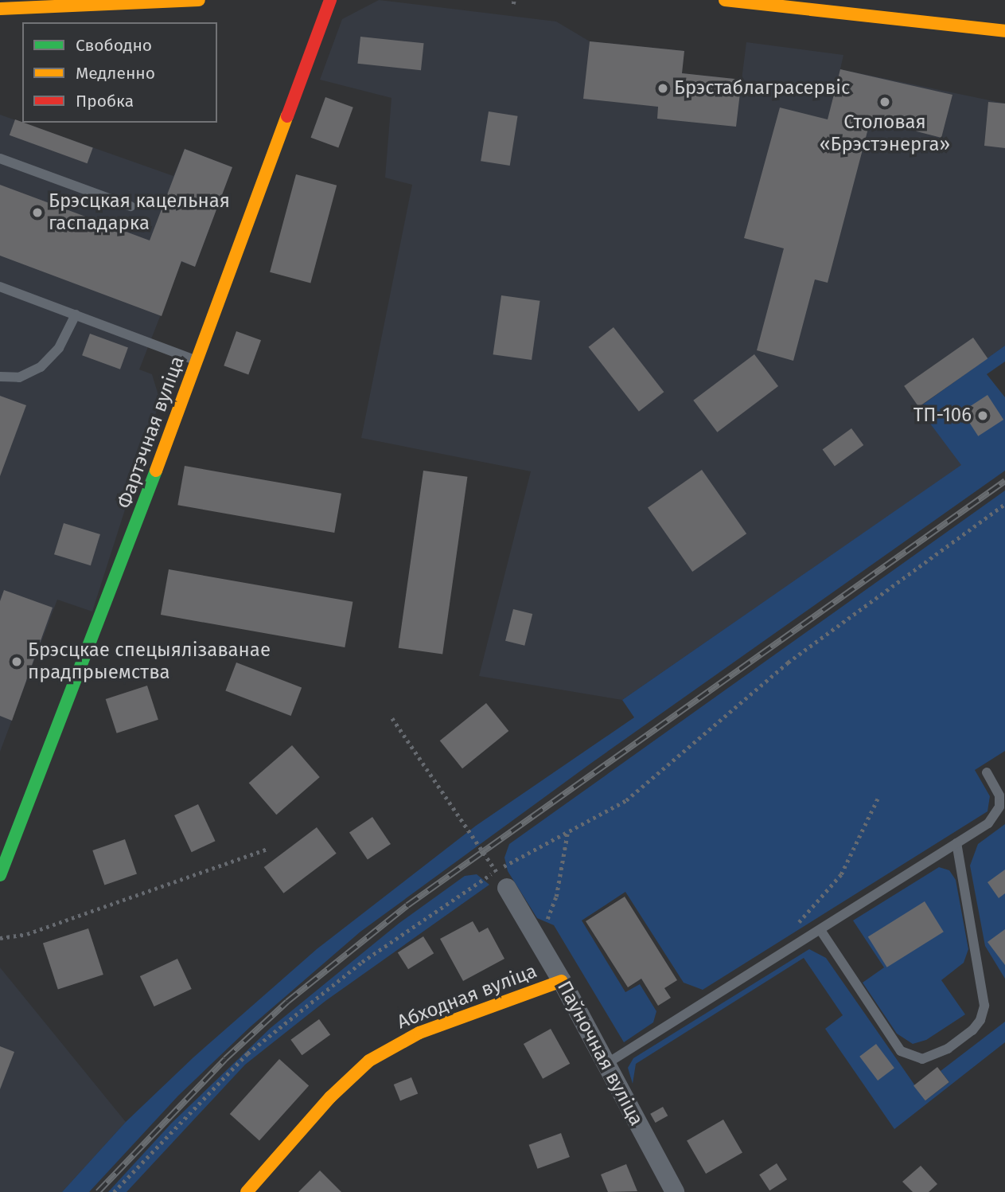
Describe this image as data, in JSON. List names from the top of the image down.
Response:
{
  "streets": {
    "street": ["Фартэчная вуліца", "Абходная вуліца", "Паўночная вуліца"]
  },
  "crossings": [
    ["Абходная вуліца", "Паўночная вуліца"]
  ],
  "places": [
    "Брэстаблаграсервіс",
    "Столовая «Брэстэнерга»",
    "Брэсцкая кацельная гаспадарка",
    "ТП-106",
    "Брэсцкае спецыялізаванае прадпрыемства"
  ],
  "legend": ["Свободно", "Медленно", "Пробка"]
}
